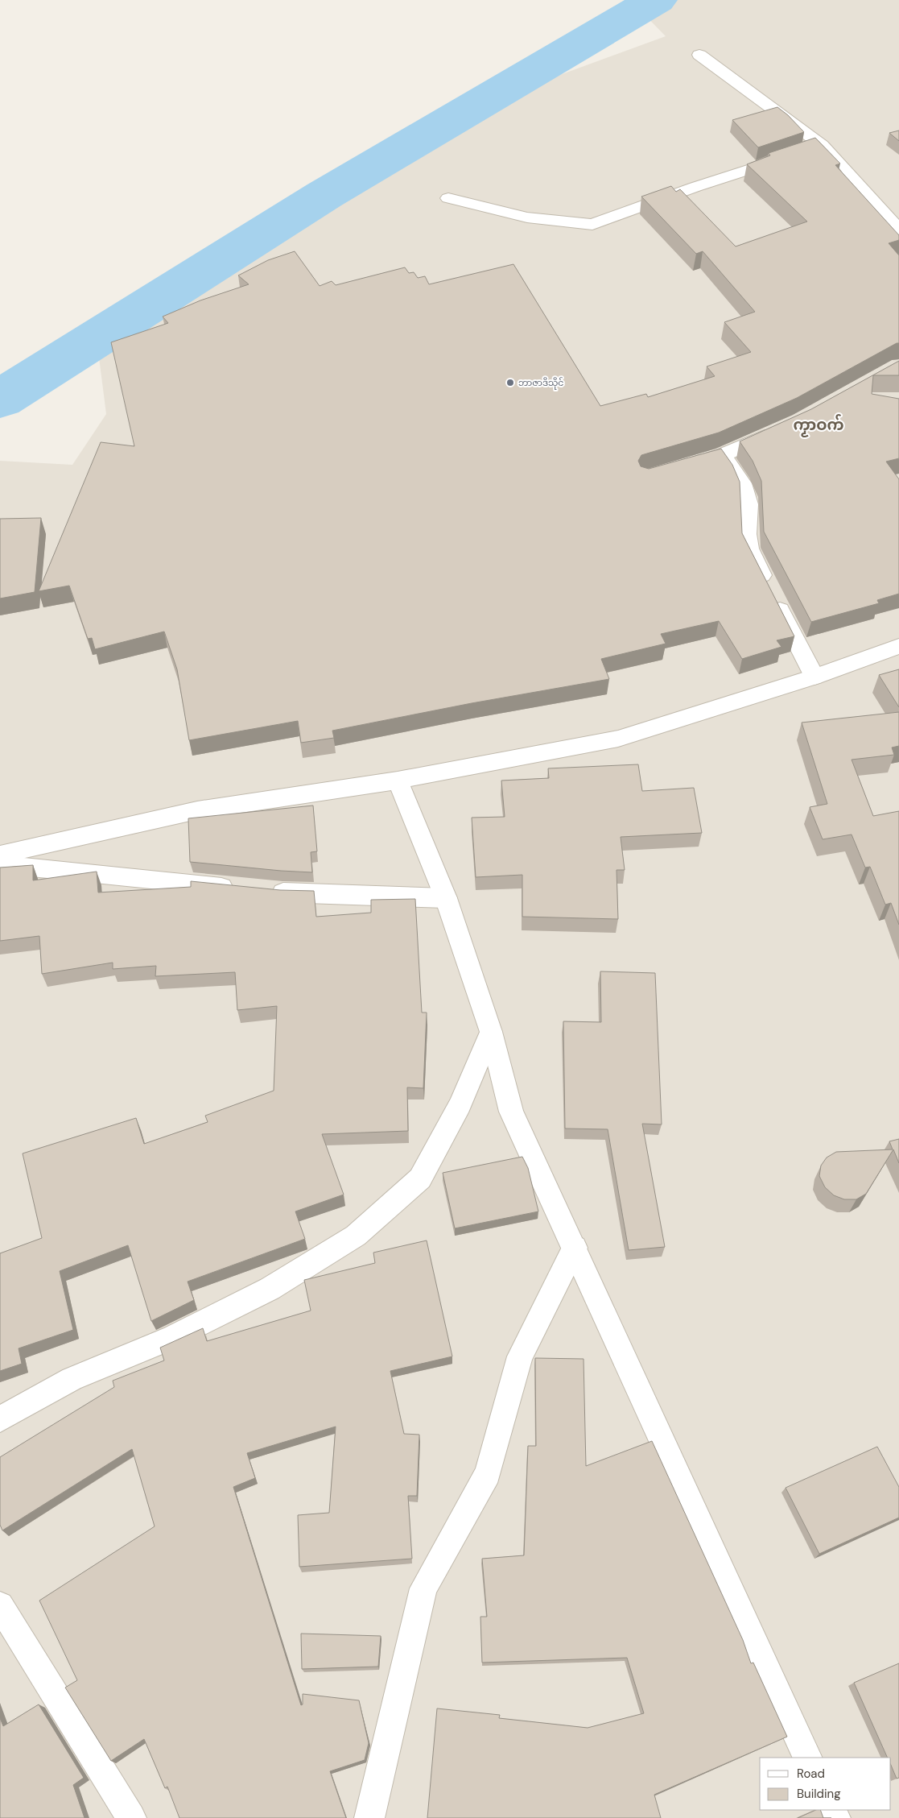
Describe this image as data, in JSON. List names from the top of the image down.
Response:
{
  "districts": ["ကၟာဝက်"],
  "places": ["ဘာဇာဒိသိုင်"],
  "legend": ["Road", "Building"]
}
